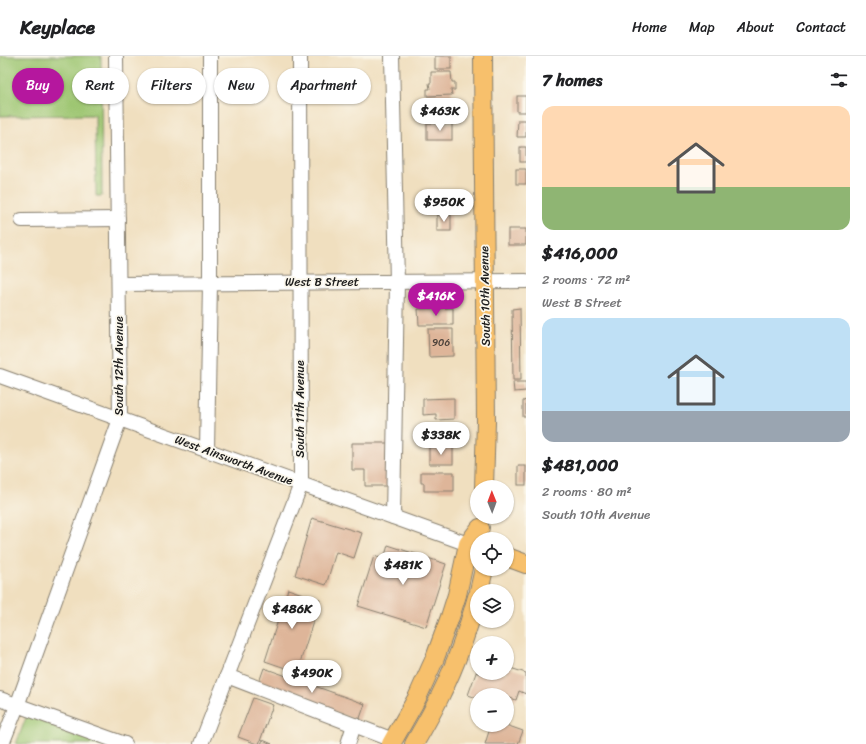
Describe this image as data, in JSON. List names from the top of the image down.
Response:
{
  "streets": {
    "main road": ["South 10th Avenue"],
    "street": [
      "West B Street",
      "South 12th Avenue",
      "South 11th Avenue",
      "West Ainsworth Avenue"
    ]
  },
  "crossings": [
    ["West B Street", "South 10th Avenue"],
    ["West B Street", "South 12th Avenue"],
    ["West B Street", "South 11th Avenue"],
    ["South 12th Avenue", "West Ainsworth Avenue"],
    ["South 11th Avenue", "West Ainsworth Avenue"]
  ],
  "house_numbers": ["906"],
  "north": "top",
  "page": {
    "header": "Keyplace",
    "nav": [
      "Home",
      "Map",
      "About",
      "Contact"
    ],
    "heading": "7 homes",
    "chip": [
      "Buy",
      "Rent",
      "Filters",
      "New",
      "Apartment"
    ],
    "price": [
      "$463K",
      "$950K",
      "$416K",
      "$338K",
      "$481K",
      "$486K",
      "$490K"
    ],
    "list": [
      {
        "name": "$416,000",
        "note": "2 rooms · 72 m² · West B Street"
      },
      {
        "name": "$481,000",
        "note": "2 rooms · 80 m² · South 10th Avenue"
      }
    ],
    "map_buttons": ["+", "−"]
  }
}
